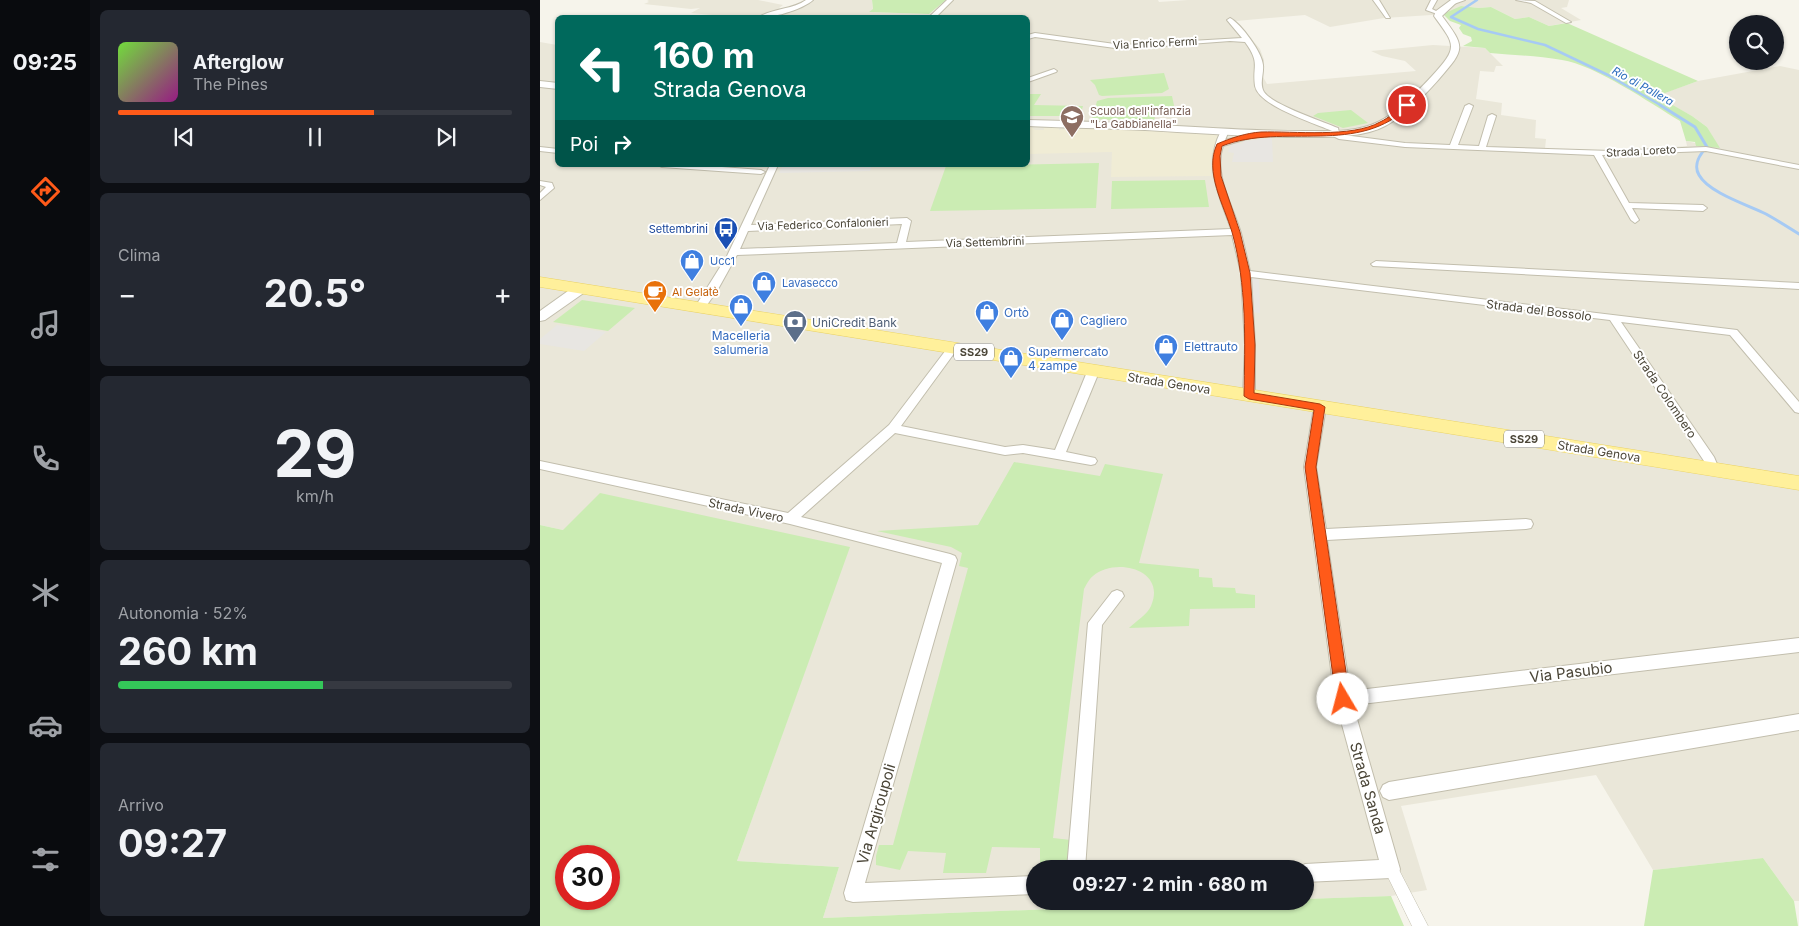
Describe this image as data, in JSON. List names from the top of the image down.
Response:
{
  "streets": {
    "main road": ["SS29", "Strada Genova"],
    "street": [
      "Via Enrico Fermi",
      "Strada Loreto",
      "Via Federico Confalonieri",
      "Via Settembrini",
      "Strada del Bossolo",
      "Strada Colombero",
      "Strada Vivero",
      "Via Pasubio",
      "Strada Sanda",
      "Via Argiroupoli"
    ]
  },
  "crossings": [
    ["Via Federico Confalonieri", "Via Settembrini"],
    ["Strada del Bossolo", "Strada Colombero"],
    ["Strada Genova", "Strada Colombero"],
    ["Strada Genova", "Strada Sanda"],
    ["Strada Vivero", "Via Argiroupoli"],
    ["Via Pasubio", "Strada Sanda"]
  ],
  "water": ["Rio di Pallera"],
  "places": {
    "school or university": ["Scuola dell'infanzia \"La Gabbianella\""],
    "bus stop": ["Settembrini"],
    "shop": [
      "Ucc1",
      "Lavasecco",
      "Macelleria salumeria",
      "Ortò",
      "Cagliero",
      "Elettrauto",
      "Supermercato 4 zampe"
    ],
    "cafe": ["Al Gelatè"],
    "bank": ["UniCredit Bank"]
  },
  "page": {
    "tabs": "09:25",
    "turn": ["160 m", "Strada Genova"],
    "song": ["Afterglow", "The Pines"],
    "then": "Poi",
    "tile": [
      "Clima",
      ["29", "km/h"],
      ["Autonomia · 52%", "260 km"],
      ["Arrivo", "09:27"]
    ],
    "heat": ["−", "20.5°", "+"],
    "limit": "30",
    "trip": "09:27 · 2 min · 680 m"
  }
}
